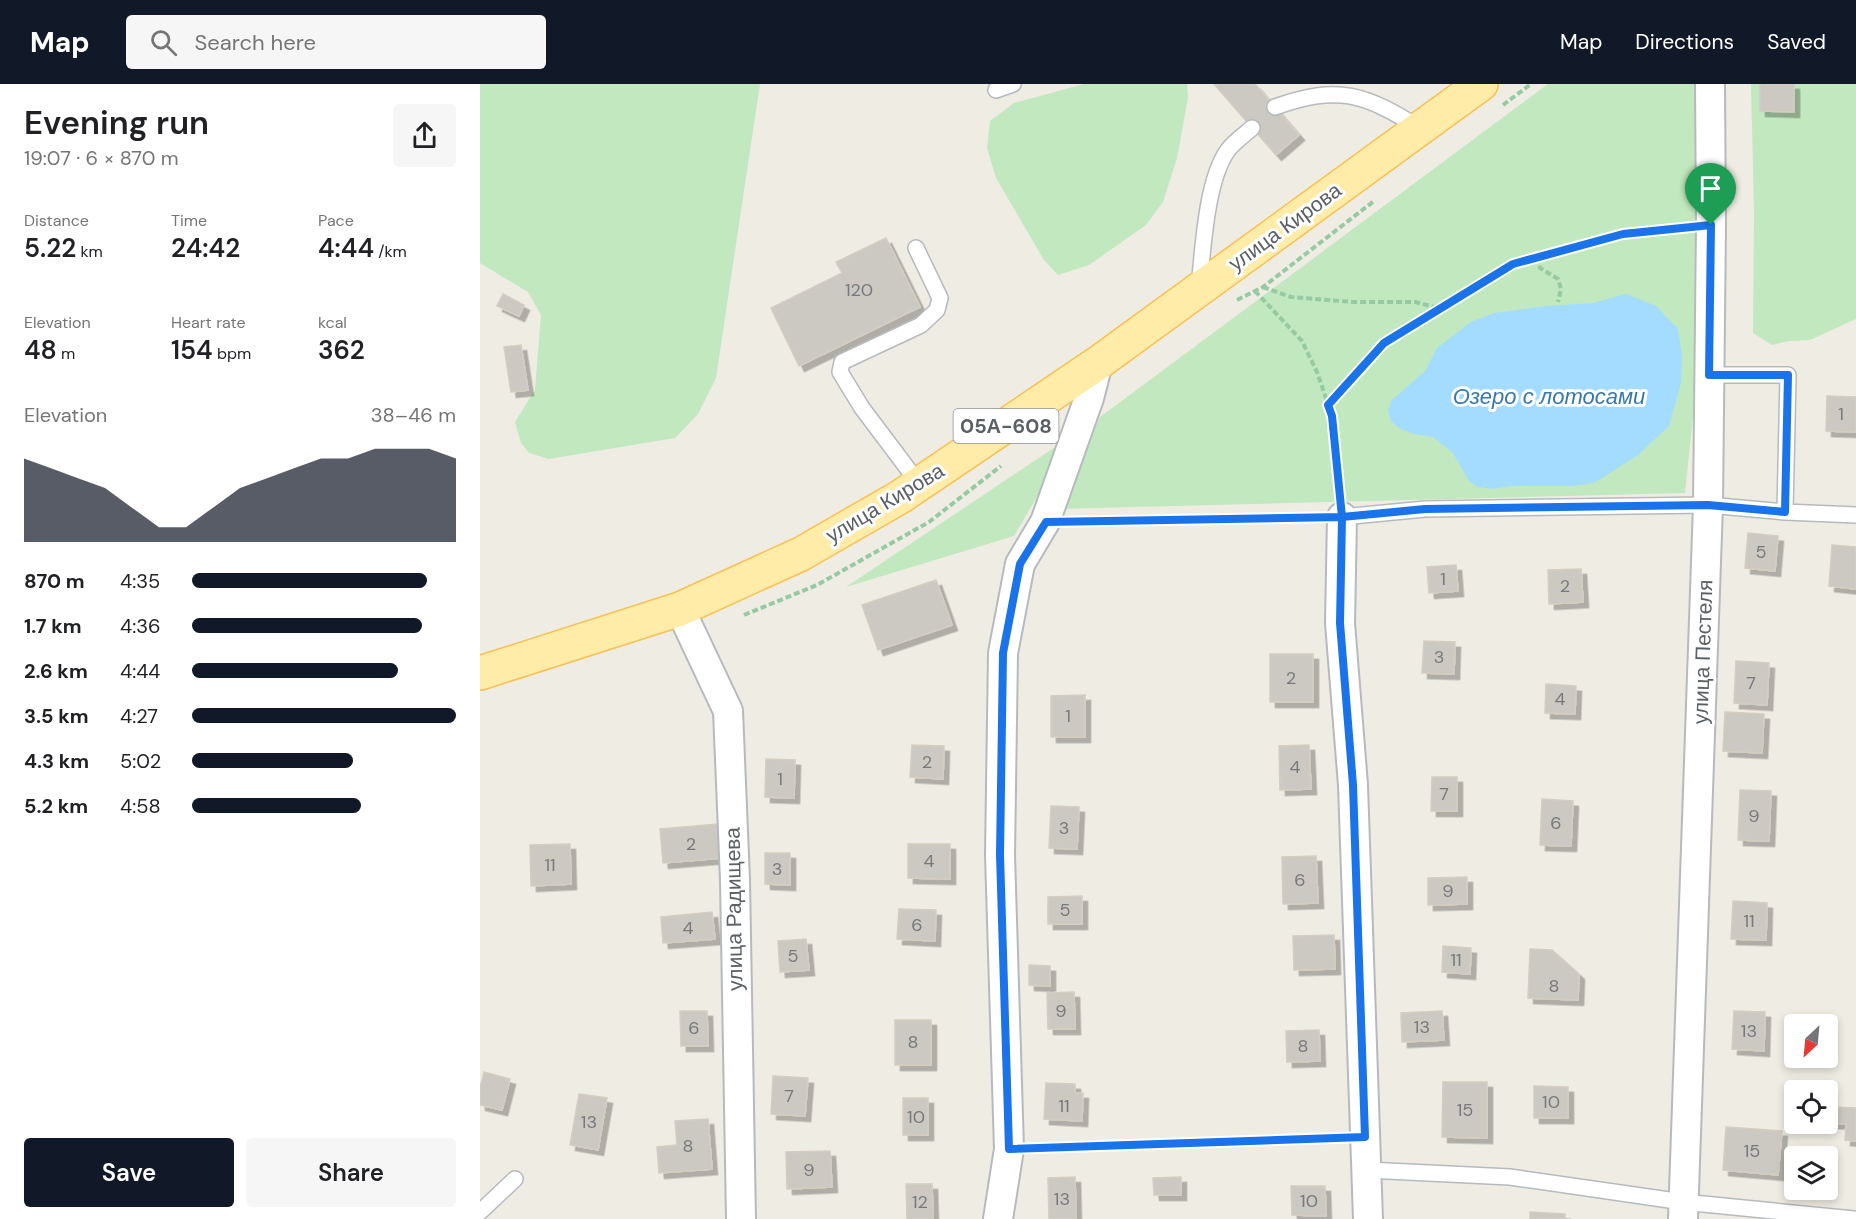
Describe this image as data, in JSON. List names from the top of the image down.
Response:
{
  "streets": {
    "main road": ["улица Кирова", "05А-608"],
    "street": ["улица Пестеля", "улица Радищева"]
  },
  "crossings": [
    ["улица Кирова", "улица Радищева"]
  ],
  "water": ["Озеро с лотосами"],
  "house_numbers": [
    "120",
    "1",
    "5",
    "1",
    "2",
    "3",
    "2",
    "7",
    "4",
    "1",
    "2",
    "4",
    "1",
    "7",
    "9",
    "6",
    "3",
    "2",
    "4",
    "11",
    "3",
    "6",
    "9",
    "5",
    "11",
    "6",
    "4",
    "5",
    "11",
    "8",
    "9",
    "13",
    "6",
    "13",
    "8",
    "8",
    "7",
    "10",
    "11",
    "15",
    "10",
    "13",
    "8",
    "15",
    "9",
    "13",
    "10",
    "12"
  ],
  "north": "bottom left",
  "page": {
    "header": "Map",
    "search": "Search here",
    "nav": ["Map", "Directions", "Saved"],
    "heading": ["Evening run", "19:07 · 6 × 870 m"],
    "stats": [
      ["Distance", "5.22 km"],
      ["Time", "24:42"],
      ["Pace", "4:44 /km"],
      ["Elevation", "48 m"],
      ["Heart rate", "154 bpm"],
      ["kcal", "362"]
    ],
    "chart": ["Elevation", "38–46 m"],
    "list": [
      {
        "name": "870 m",
        "note": "4:35"
      },
      {
        "name": "1.7 km",
        "note": "4:36"
      },
      {
        "name": "2.6 km",
        "note": "4:44"
      },
      {
        "name": "3.5 km",
        "note": "4:27"
      },
      {
        "name": "4.3 km",
        "note": "5:02"
      },
      {
        "name": "5.2 km",
        "note": "4:58"
      }
    ],
    "buttons": ["Save", "Share"]
  }
}
